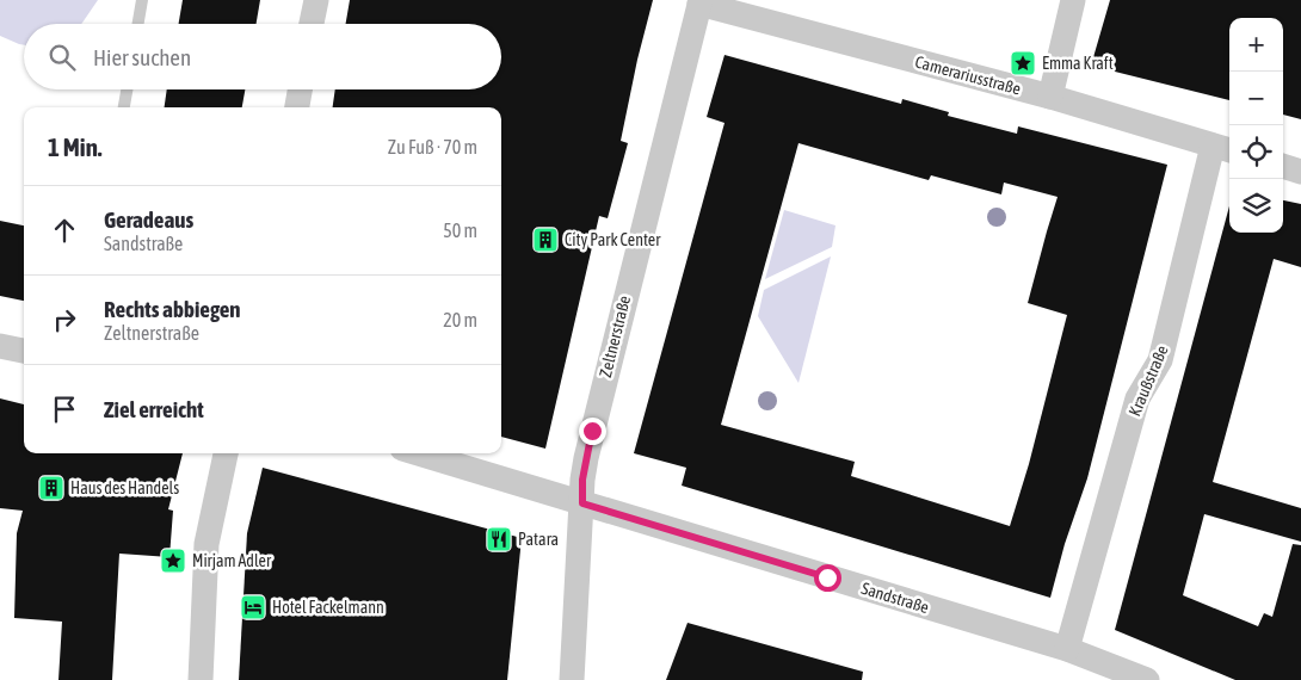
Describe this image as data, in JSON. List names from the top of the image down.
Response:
{
  "streets": {
    "street": [
      "Camerariusstraße",
      "Zeltnerstraße",
      "Kraußstraße",
      "Sandstraße"
    ]
  },
  "crossings": [
    ["Camerariusstraße", "Zeltnerstraße"],
    ["Camerariusstraße", "Kraußstraße"],
    ["Zeltnerstraße", "Sandstraße"],
    ["Kraußstraße", "Sandstraße"]
  ],
  "places": {
    "place": ["Emma Kraft", "Mirjam Adler"],
    "building": ["City Park Center", "Haus des Handels"],
    "restaurant": ["Patara"],
    "hotel": ["Hotel Fackelmann"]
  },
  "page": {
    "map_buttons": ["+", "−"],
    "search": "Hier suchen",
    "heading": ["1 Min.", "Zu Fuß · 70 m"],
    "list": [
      ["Geradeaus", "Sandstraße", "50 m"],
      ["Rechts abbiegen", "Zeltnerstraße", "20 m"],
      "Ziel erreicht"
    ]
  }
}
